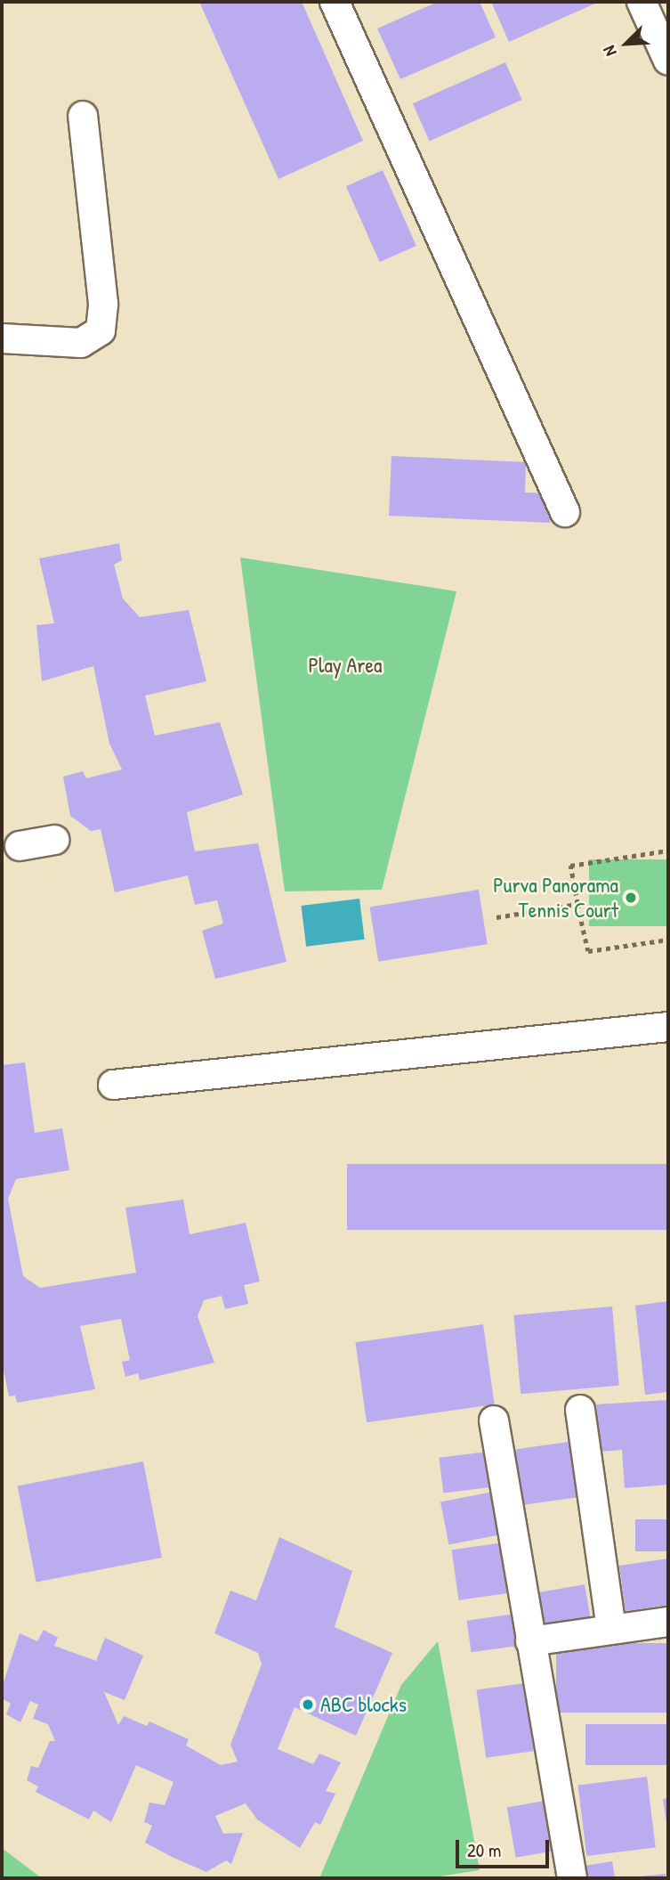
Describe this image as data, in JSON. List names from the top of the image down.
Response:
{
  "parks": ["Play Area"],
  "places": ["Purva Panorama Tennis Court", "ABC blocks"],
  "scale_bar": "20 m",
  "north": "bottom left"
}
